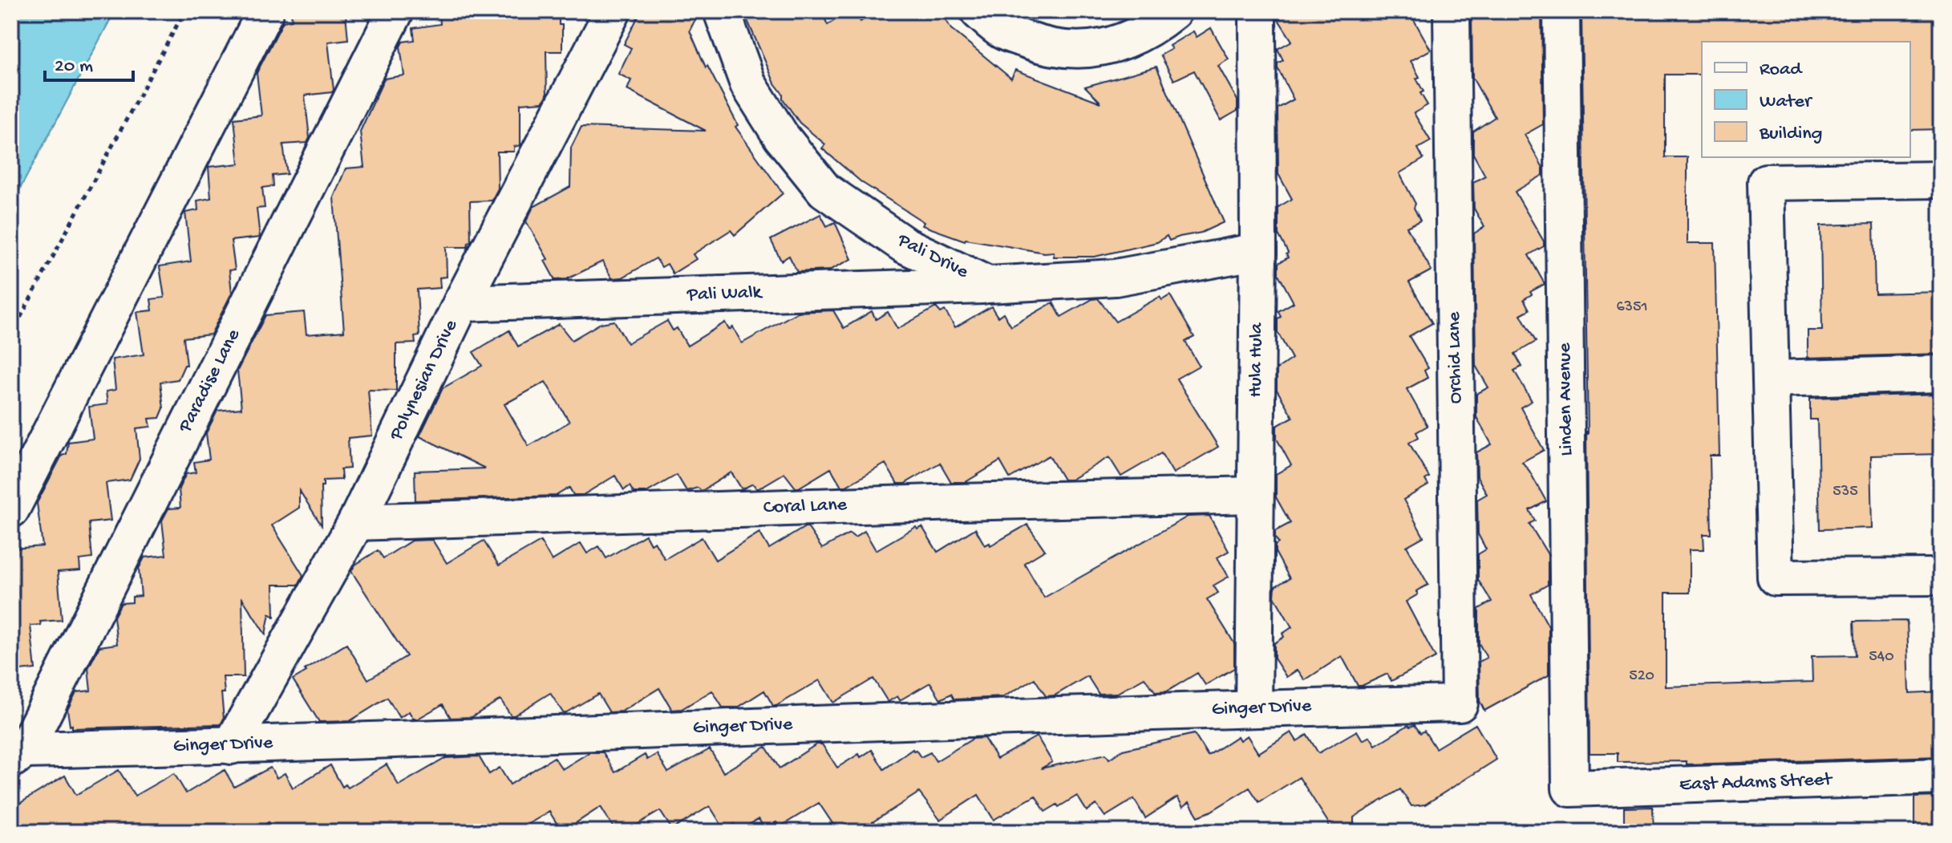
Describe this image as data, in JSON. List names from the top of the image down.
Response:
{
  "streets": {
    "street": [
      "Pali Drive",
      "Pali Walk",
      "Orchid Lane",
      "Hula Hula",
      "Polynesian Drive",
      "Paradise Lane",
      "Linden Avenue",
      "Coral Lane",
      "Ginger Drive",
      "East Adams Street"
    ]
  },
  "crossings": [
    ["Pali Drive", "Pali Walk"],
    ["Pali Drive", "Hula Hula"],
    ["Pali Walk", "Polynesian Drive"],
    ["Orchid Lane", "Ginger Drive"],
    ["Hula Hula", "Coral Lane"],
    ["Hula Hula", "Ginger Drive"],
    ["Polynesian Drive", "Coral Lane"],
    ["Polynesian Drive", "Ginger Drive"],
    ["Paradise Lane", "Ginger Drive"],
    ["Linden Avenue", "East Adams Street"]
  ],
  "house_numbers": [
    "6351",
    "535",
    "540",
    "520"
  ],
  "legend": ["Road", "Water", "Building"],
  "scale_bar": "20 m"
}
